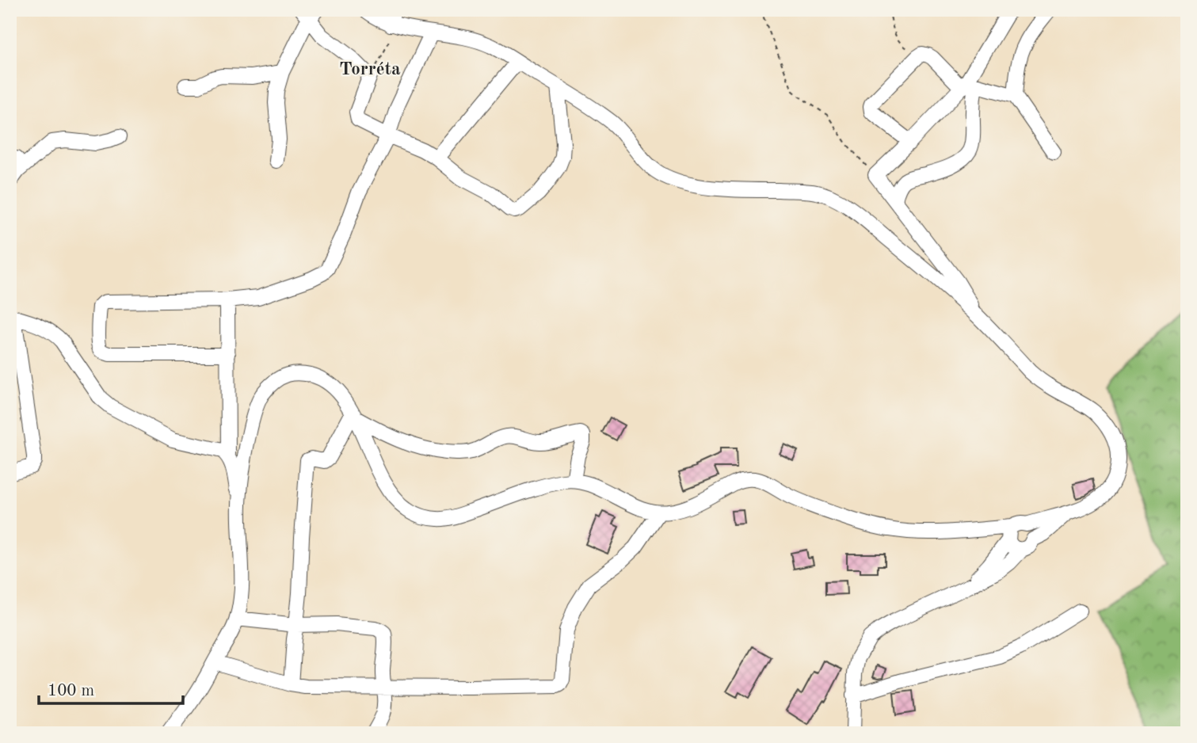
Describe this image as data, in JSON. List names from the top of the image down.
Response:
{
  "districts": ["Torréta"],
  "scale_bar": "100 m"
}
